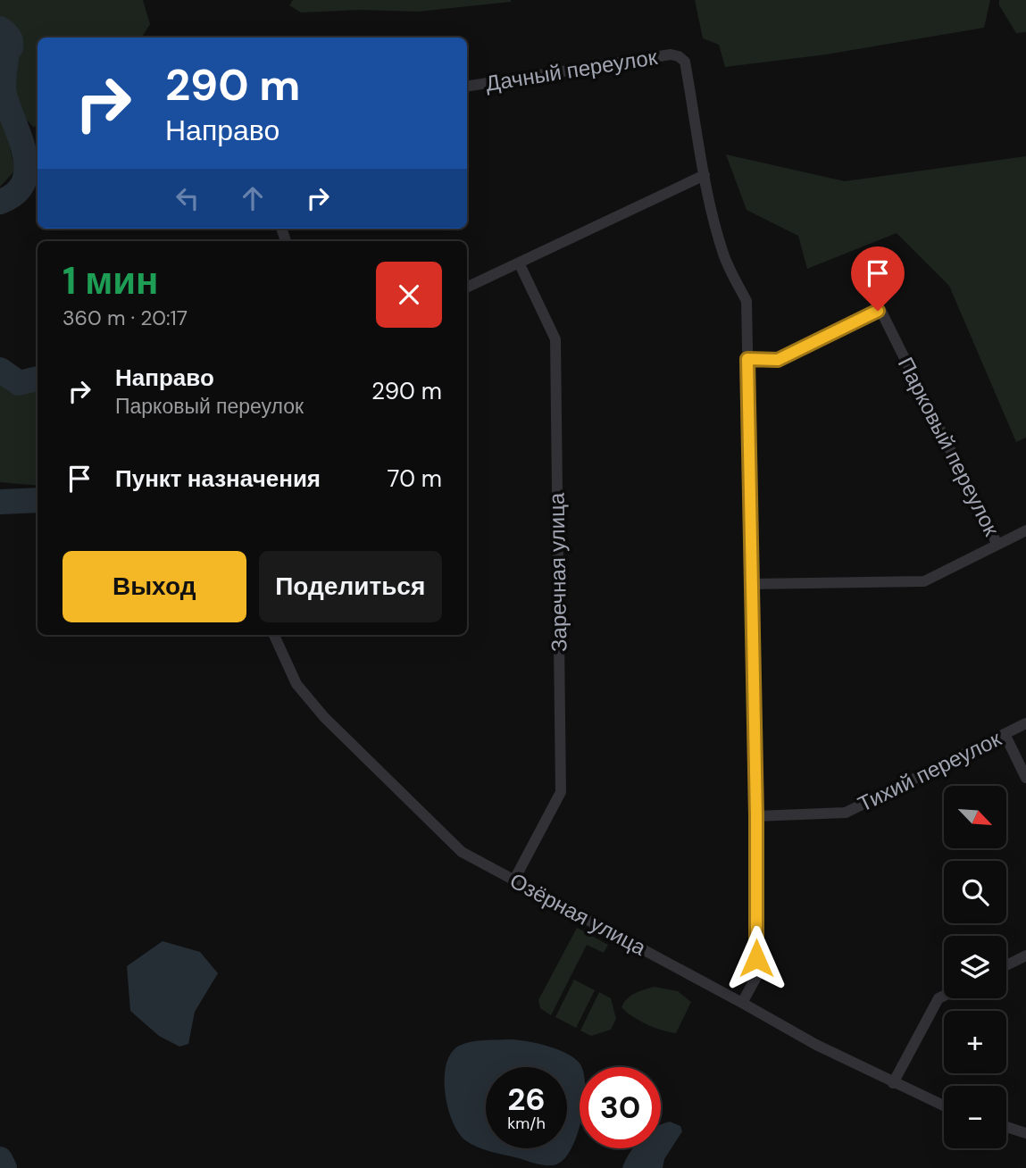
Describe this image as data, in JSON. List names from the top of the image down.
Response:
{
  "streets": {
    "street": [
      "Дачный переулок",
      "Парковый переулок",
      "Заречная улица",
      "Тихий переулок",
      "Озёрная улица"
    ]
  },
  "crossings": [
    ["Заречная улица", "Озёрная улица"]
  ],
  "north": "bottom right",
  "page": {
    "turn": ["290 m", "Направо"],
    "heading": ["1 мин", "360 m · 20:17"],
    "list": [
      {
        "name": "Направо",
        "note": "Парковый переулок",
        "value": "290 m"
      },
      {
        "name": "Пункт назначения",
        "value": "70 m"
      }
    ],
    "buttons": ["Выход", "Поделиться"],
    "map_buttons": ["+", "−"],
    "speed": "26 km/h",
    "limit": "30"
  }
}
